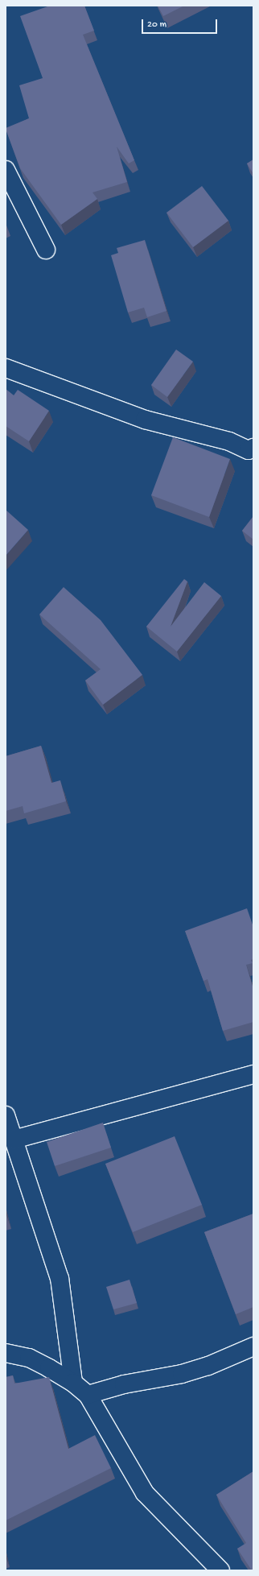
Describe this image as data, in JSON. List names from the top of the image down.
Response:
{
  "scale_bar": "20 m"
}
